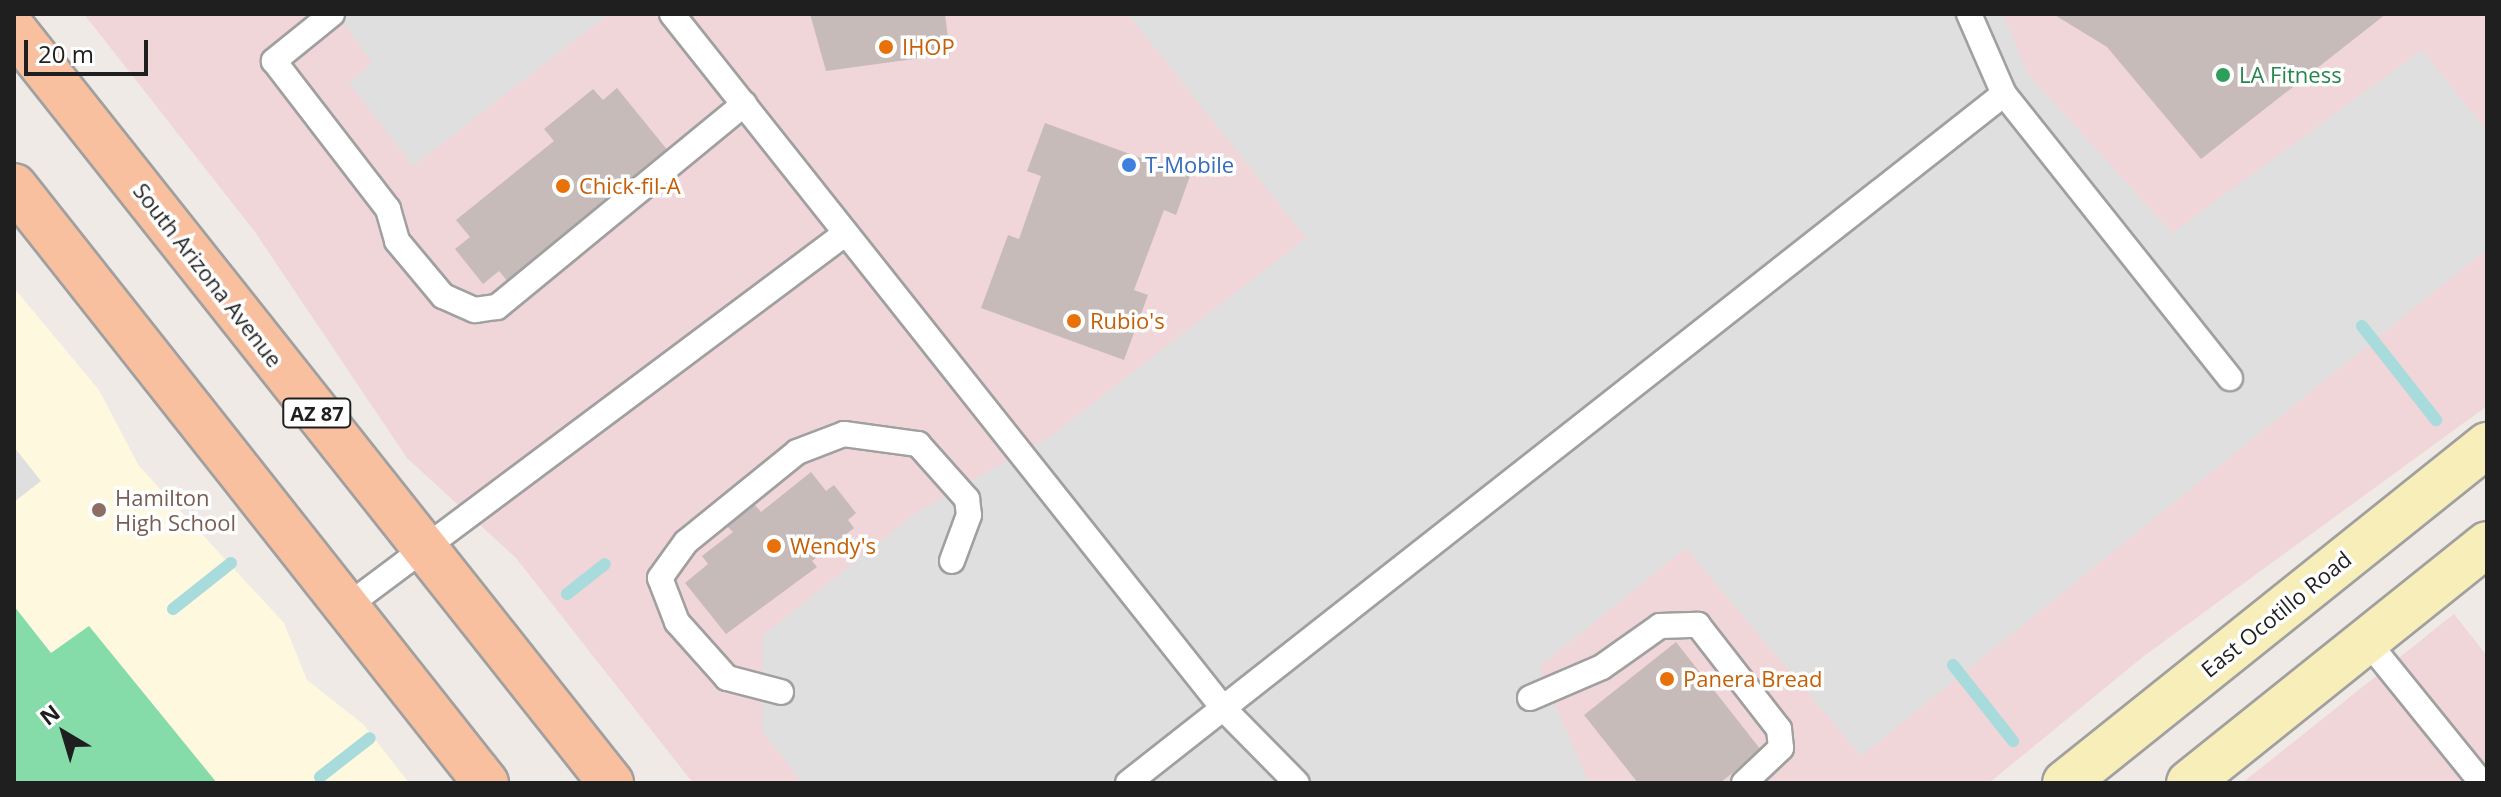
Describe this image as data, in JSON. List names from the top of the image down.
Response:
{
  "streets": {
    "main road": ["South Arizona Avenue", "AZ 87", "East Ocotillo Road"]
  },
  "places": [
    "IHOP",
    "LA Fitness",
    "T-Mobile",
    "Chick-fil-A",
    "Rubio's",
    "Hamilton High School",
    "Wendy's",
    "Panera Bread"
  ],
  "scale_bar": "20 m",
  "north": "top left"
}
